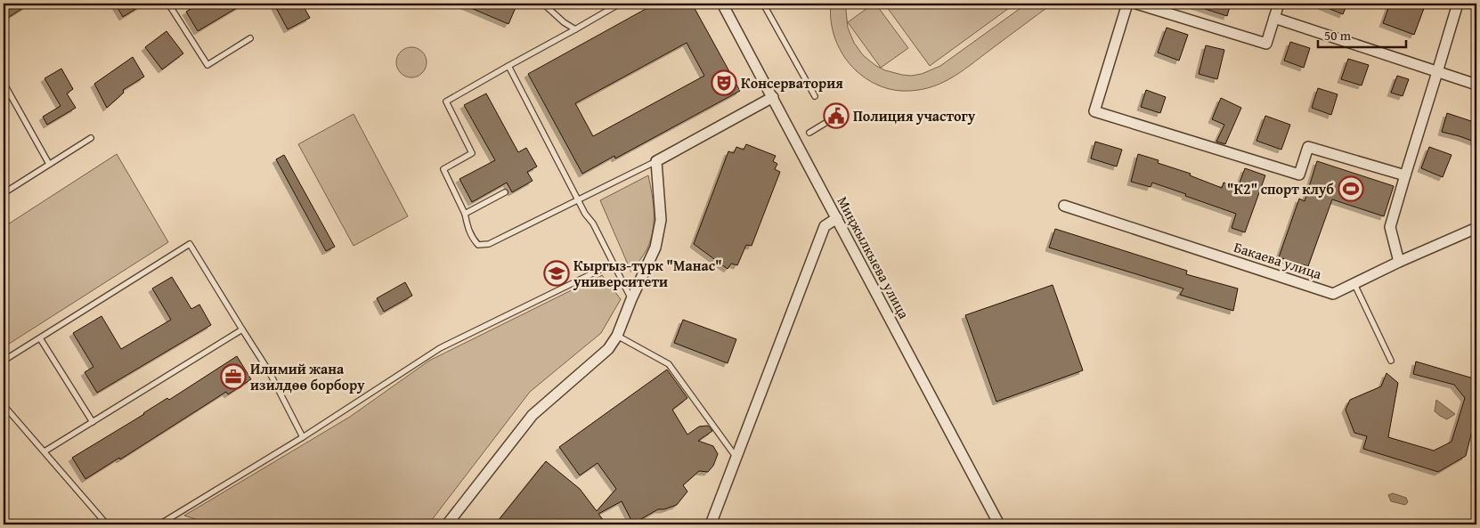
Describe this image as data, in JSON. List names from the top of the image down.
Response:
{
  "streets": {
    "street": ["Миңжылкыева улица", "Бакаева улица"]
  },
  "places": {
    "theatre": ["Консерватория"],
    "public building": ["Полиция участогу"],
    "sports": ["\"К2\" спорт клуб"],
    "school or university": ["Кыргыз-түрк \"Манас\" университети"],
    "office": ["Илимий жана изилдөө борбору"]
  },
  "scale_bar": "50 m"
}
